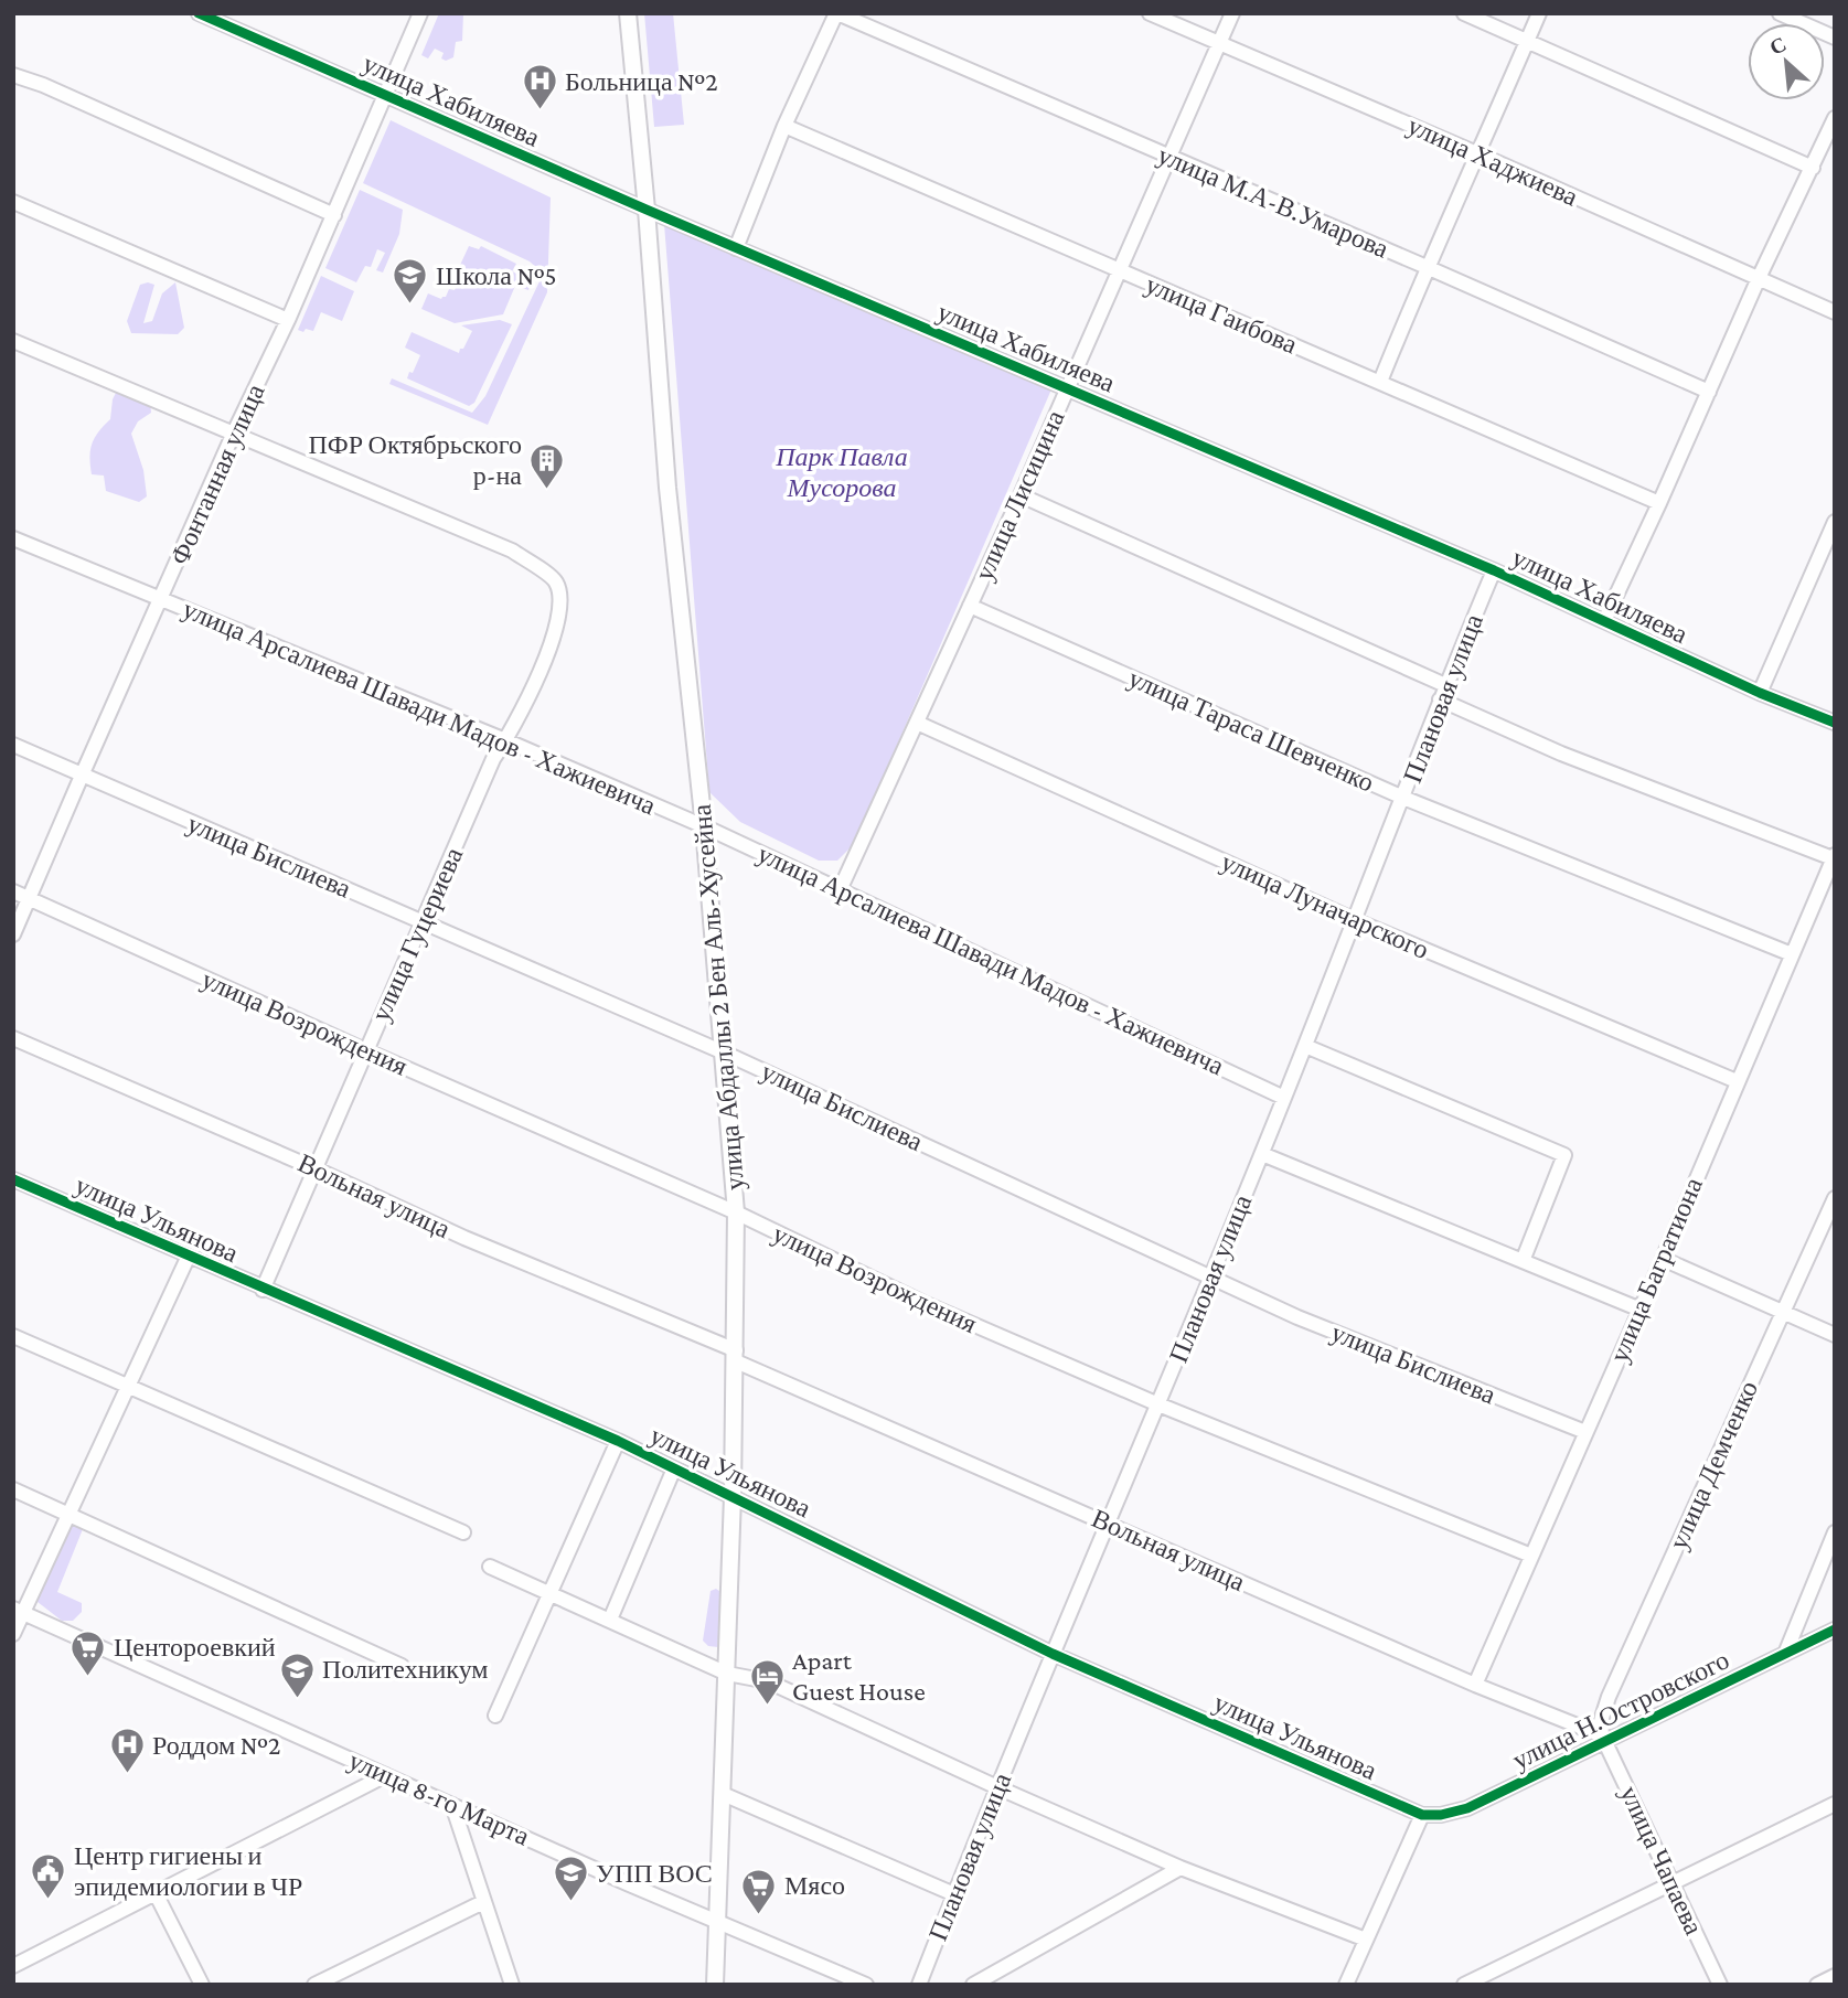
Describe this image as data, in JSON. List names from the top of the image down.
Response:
{
  "streets": {
    "main road": ["улица Абдаллы 2 Бен Аль-Хусейна"],
    "street": [
      "улица Хабиляева",
      "улица Хаджиева",
      "улица М.А-В.Умарова",
      "улица Гаибова",
      "Фонтанная улица",
      "улица Лисицина",
      "Плановая улица",
      "улица Арсалиева Шавади Мадов - Хажиевича",
      "улица Тараса Шевченко",
      "улица Бислиева",
      "улица Луначарского",
      "улица Гуцериева",
      "улица Возрождения",
      "Вольная улица",
      "улица Ульянова",
      "улица Багратиона",
      "улица Демченко",
      "улица Н.Островского",
      "улица 8-го Марта",
      "улица Чапаева"
    ]
  },
  "crossings": [
    ["улица Хабиляева", "Фонтанная улица"],
    ["улица Хабиляева", "улица Лисицина"],
    ["улица Хабиляева", "Плановая улица"],
    ["улица Хабиляева", "улица Абдаллы 2 Бен Аль-Хусейна"],
    ["улица Хаджиева", "улица Лисицина"],
    ["улица М.А-В.Умарова", "улица Лисицина"],
    ["улица Гаибова", "улица Лисицина"],
    ["Фонтанная улица", "улица Арсалиева Шавади Мадов - Хажиевича"],
    ["Фонтанная улица", "улица Бислиева"],
    ["Фонтанная улица", "улица Гуцериева"],
    ["Фонтанная улица", "улица Возрождения"],
    ["улица Лисицина", "улица Арсалиева Шавади Мадов - Хажиевича"],
    ["улица Лисицина", "улица Тараса Шевченко"],
    ["улица Лисицина", "улица Луначарского"],
    ["Плановая улица", "улица Арсалиева Шавади Мадов - Хажиевича"],
    ["Плановая улица", "улица Тараса Шевченко"],
    ["Плановая улица", "улица Бислиева"],
    ["Плановая улица", "улица Луначарского"],
    ["Плановая улица", "улица Возрождения"],
    ["Плановая улица", "Вольная улица"],
    ["Плановая улица", "улица Ульянова"],
    ["улица Арсалиева Шавади Мадов - Хажиевича", "улица Гуцериева"],
    ["улица Арсалиева Шавади Мадов - Хажиевича", "улица Абдаллы 2 Бен Аль-Хусейна"],
    ["улица Тараса Шевченко", "улица Багратиона"],
    ["улица Бислиева", "улица Гуцериева"],
    ["улица Бислиева", "улица Абдаллы 2 Бен Аль-Хусейна"],
    ["улица Бислиева", "улица Багратиона"],
    ["улица Луначарского", "улица Багратиона"],
    ["улица Гуцериева", "улица Возрождения"],
    ["улица Гуцериева", "Вольная улица"],
    ["улица Гуцериева", "улица Ульянова"],
    ["улица Абдаллы 2 Бен Аль-Хусейна", "улица Возрождения"],
    ["улица Абдаллы 2 Бен Аль-Хусейна", "Вольная улица"],
    ["улица Абдаллы 2 Бен Аль-Хусейна", "улица Ульянова"],
    ["улица Абдаллы 2 Бен Аль-Хусейна", "улица 8-го Марта"],
    ["улица Возрождения", "улица Багратиона"],
    ["Вольная улица", "улица Багратиона"],
    ["Вольная улица", "улица Демченко"],
    ["Вольная улица", "улица Н.Островского"],
    ["Вольная улица", "улица Чапаева"],
    ["улица Ульянова", "улица Н.Островского"],
    ["улица Демченко", "улица Н.Островского"],
    ["улица Демченко", "улица Чапаева"],
    ["улица Н.Островского", "улица Чапаева"]
  ],
  "parks": ["Парк Павла Мусорова"],
  "places": {
    "hospital": ["Больница №2", "Роддом №2"],
    "school or university": ["Школа №5", "Политехникум", "УПП ВОС"],
    "building": ["ПФР Октябрьского р-на"],
    "supermarket": ["Центороевкий", "Мясо"],
    "hotel": ["Apart Guest House"],
    "public building": ["Центр гигиены и эпидемиологии в ЧР"]
  },
  "north": "top left"
}
